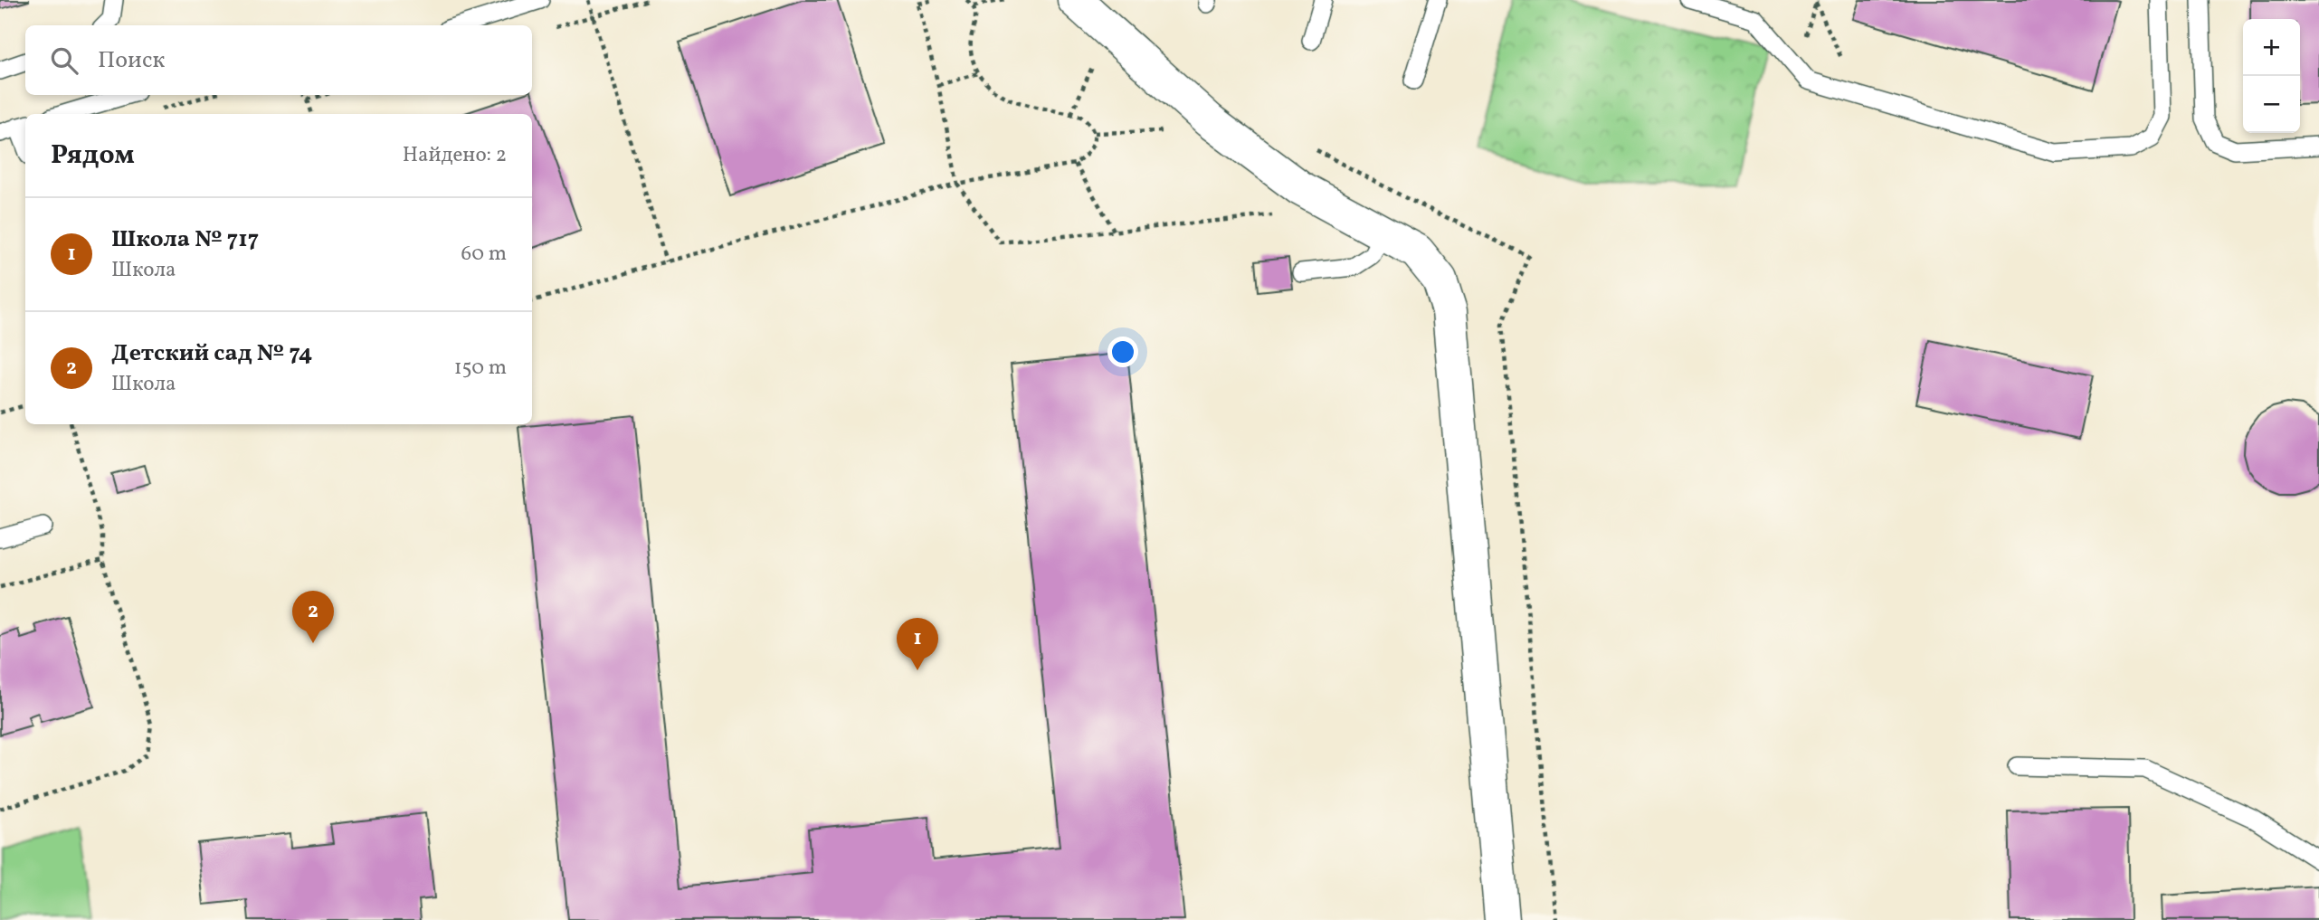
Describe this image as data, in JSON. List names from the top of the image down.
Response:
{
  "page": {
    "map_buttons": ["+", "−"],
    "search": "Поиск",
    "heading": ["Рядом", "Найдено: 2"],
    "list": [
      {
        "mark": "1",
        "name": "Школа № 717",
        "note": "Школа",
        "value": "60 m"
      },
      {
        "mark": "2",
        "name": "Детский сад № 74",
        "note": "Школа",
        "value": "150 m"
      }
    ],
    "pins": ["2", "1"]
  }
}
